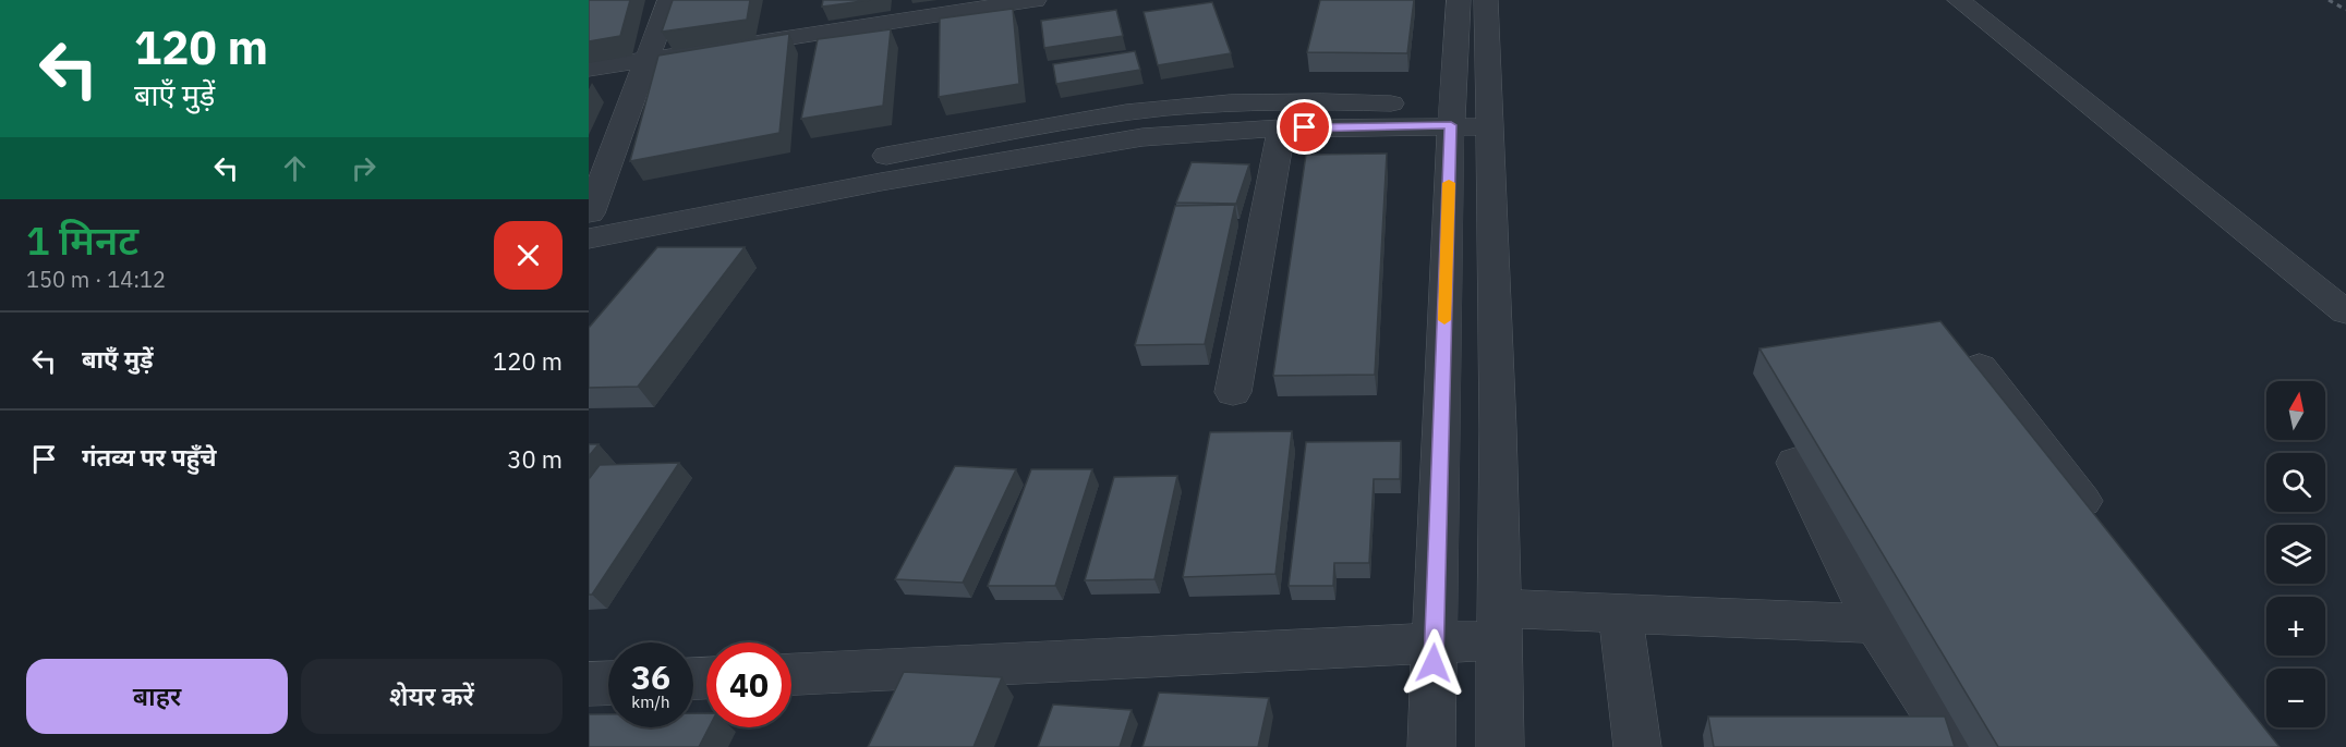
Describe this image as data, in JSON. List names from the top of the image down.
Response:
{
  "north": "top",
  "page": {
    "turn": ["120 m", "बाएँ मुड़ें"],
    "heading": ["1 मिनट", "150 m · 14:12"],
    "list": [
      {
        "name": "बाएँ मुड़ें",
        "value": "120 m"
      },
      {
        "name": "गंतव्य पर पहुँचे",
        "value": "30 m"
      }
    ],
    "map_buttons": ["+", "−"],
    "speed": "36 km/h",
    "limit": "40",
    "buttons": ["बाहर", "शेयर करें"]
  }
}
